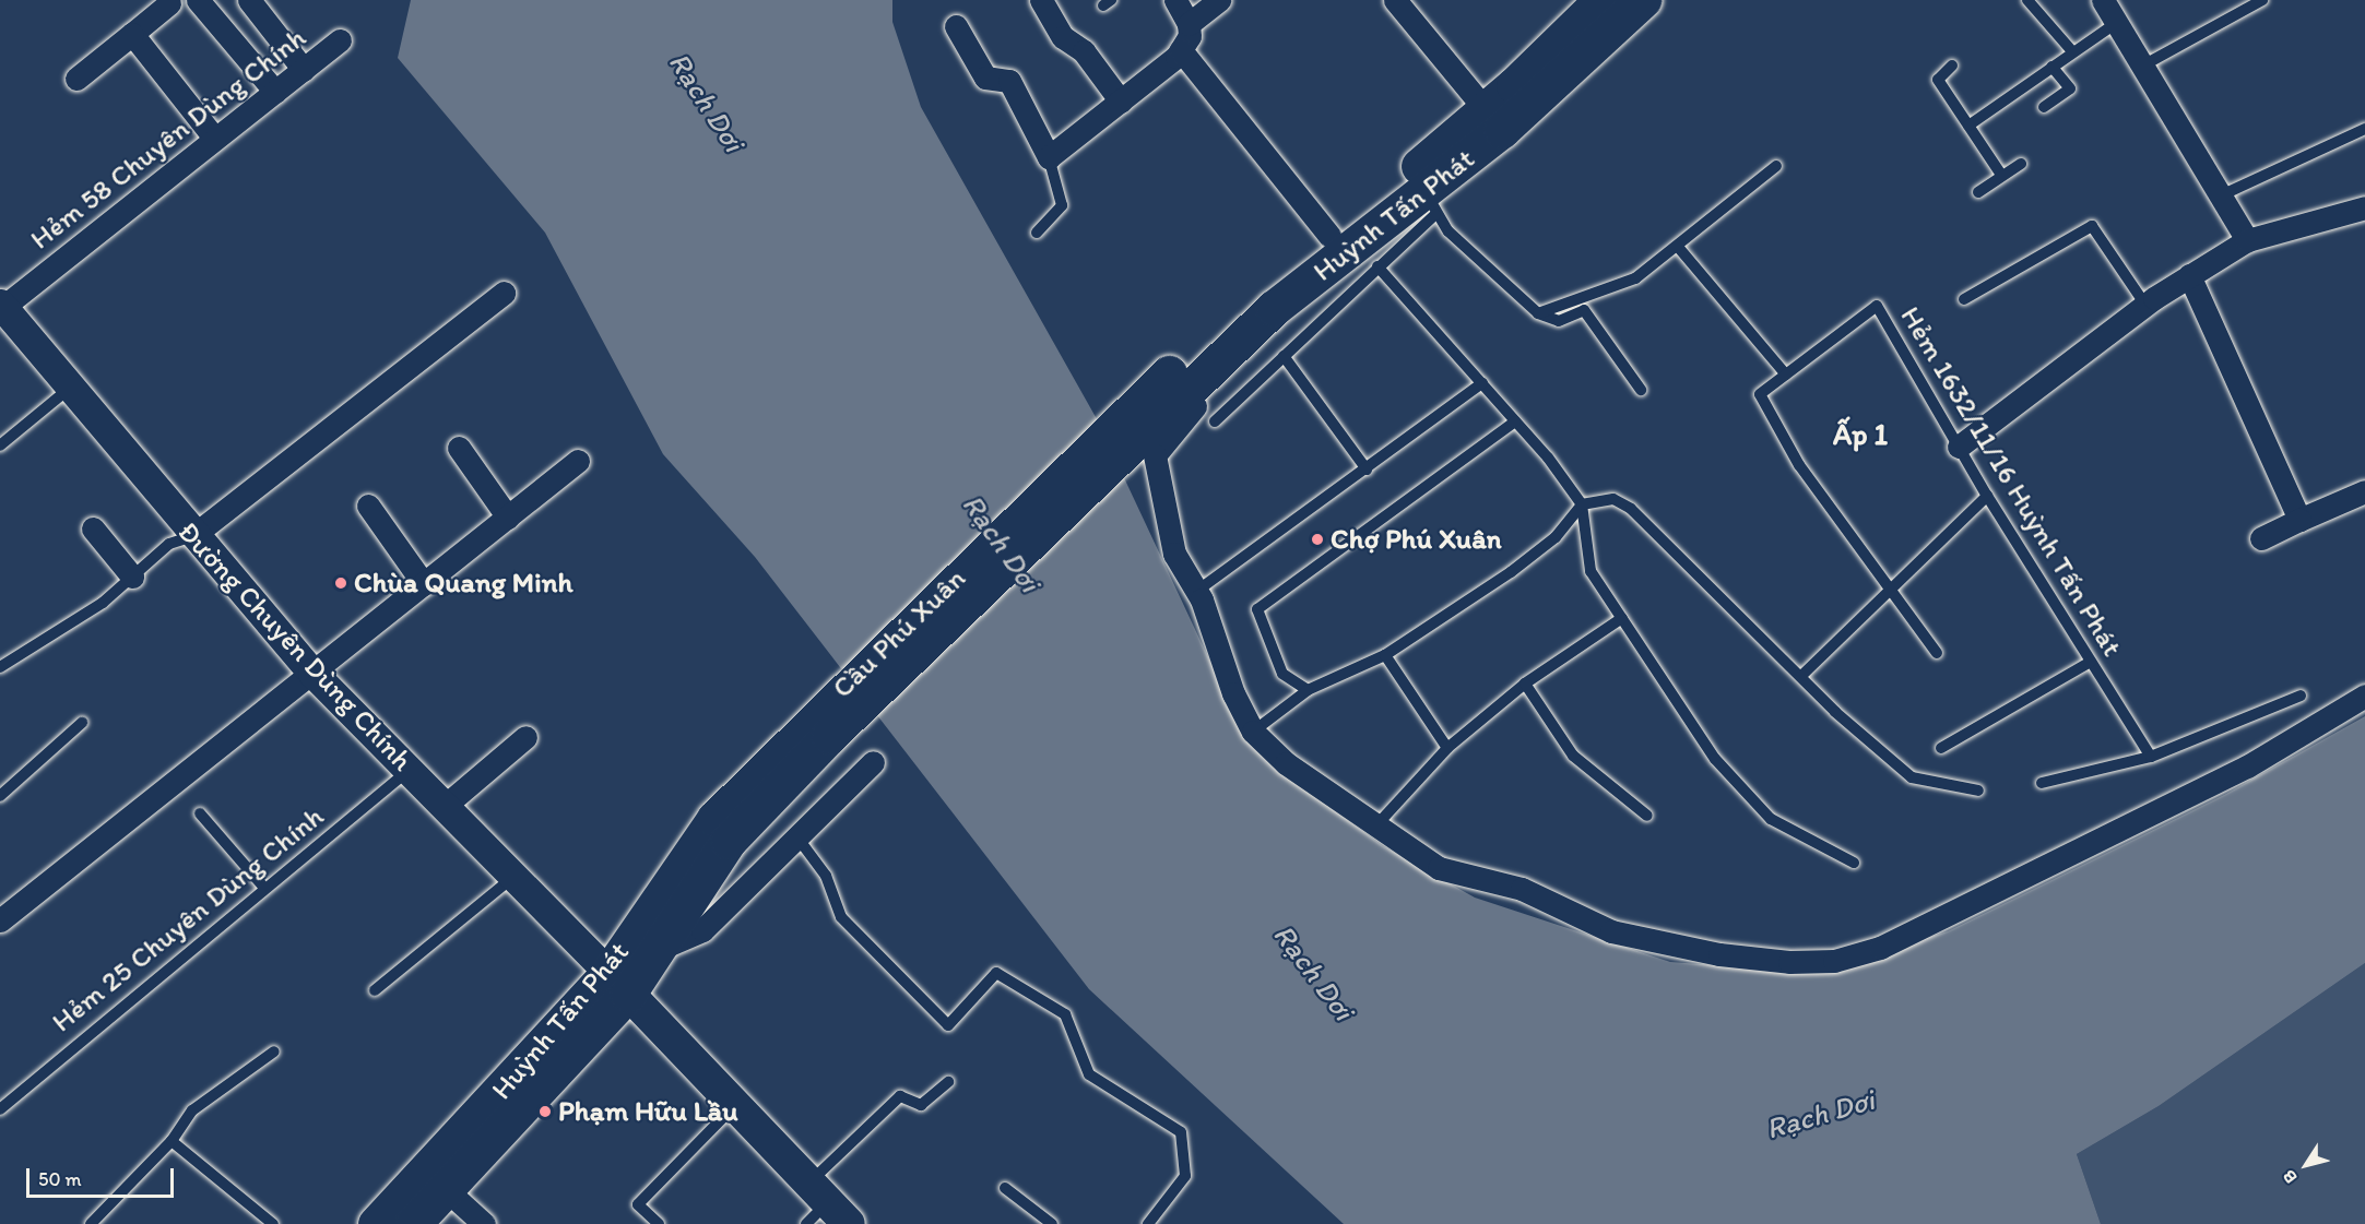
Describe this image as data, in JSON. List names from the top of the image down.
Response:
{
  "streets": {
    "main road": ["Huỳnh Tấn Phát", "Cầu Phú Xuân"],
    "street": ["Hẻm 58 Chuyên Dùng Chính", "Đường Chuyên Dùng Chính"],
    "lane": ["Hẻm 1632/11/16 Huỳnh Tấn Phát", "Hẻm 25 Chuyên Dùng Chính"]
  },
  "crossings": [
    ["Hẻm 58 Chuyên Dùng Chính", "Đường Chuyên Dùng Chính"],
    ["Huỳnh Tấn Phát", "Cầu Phú Xuân"],
    ["Huỳnh Tấn Phát", "Đường Chuyên Dùng Chính"],
    ["Đường Chuyên Dùng Chính", "Hẻm 25 Chuyên Dùng Chính"]
  ],
  "districts": ["Ấp 1"],
  "water": ["Rạch Dơi"],
  "places": ["Chợ Phú Xuân", "Chùa Quang Minh", "Phạm Hữu Lầu"],
  "scale_bar": "50 m",
  "north": "bottom left"
}
